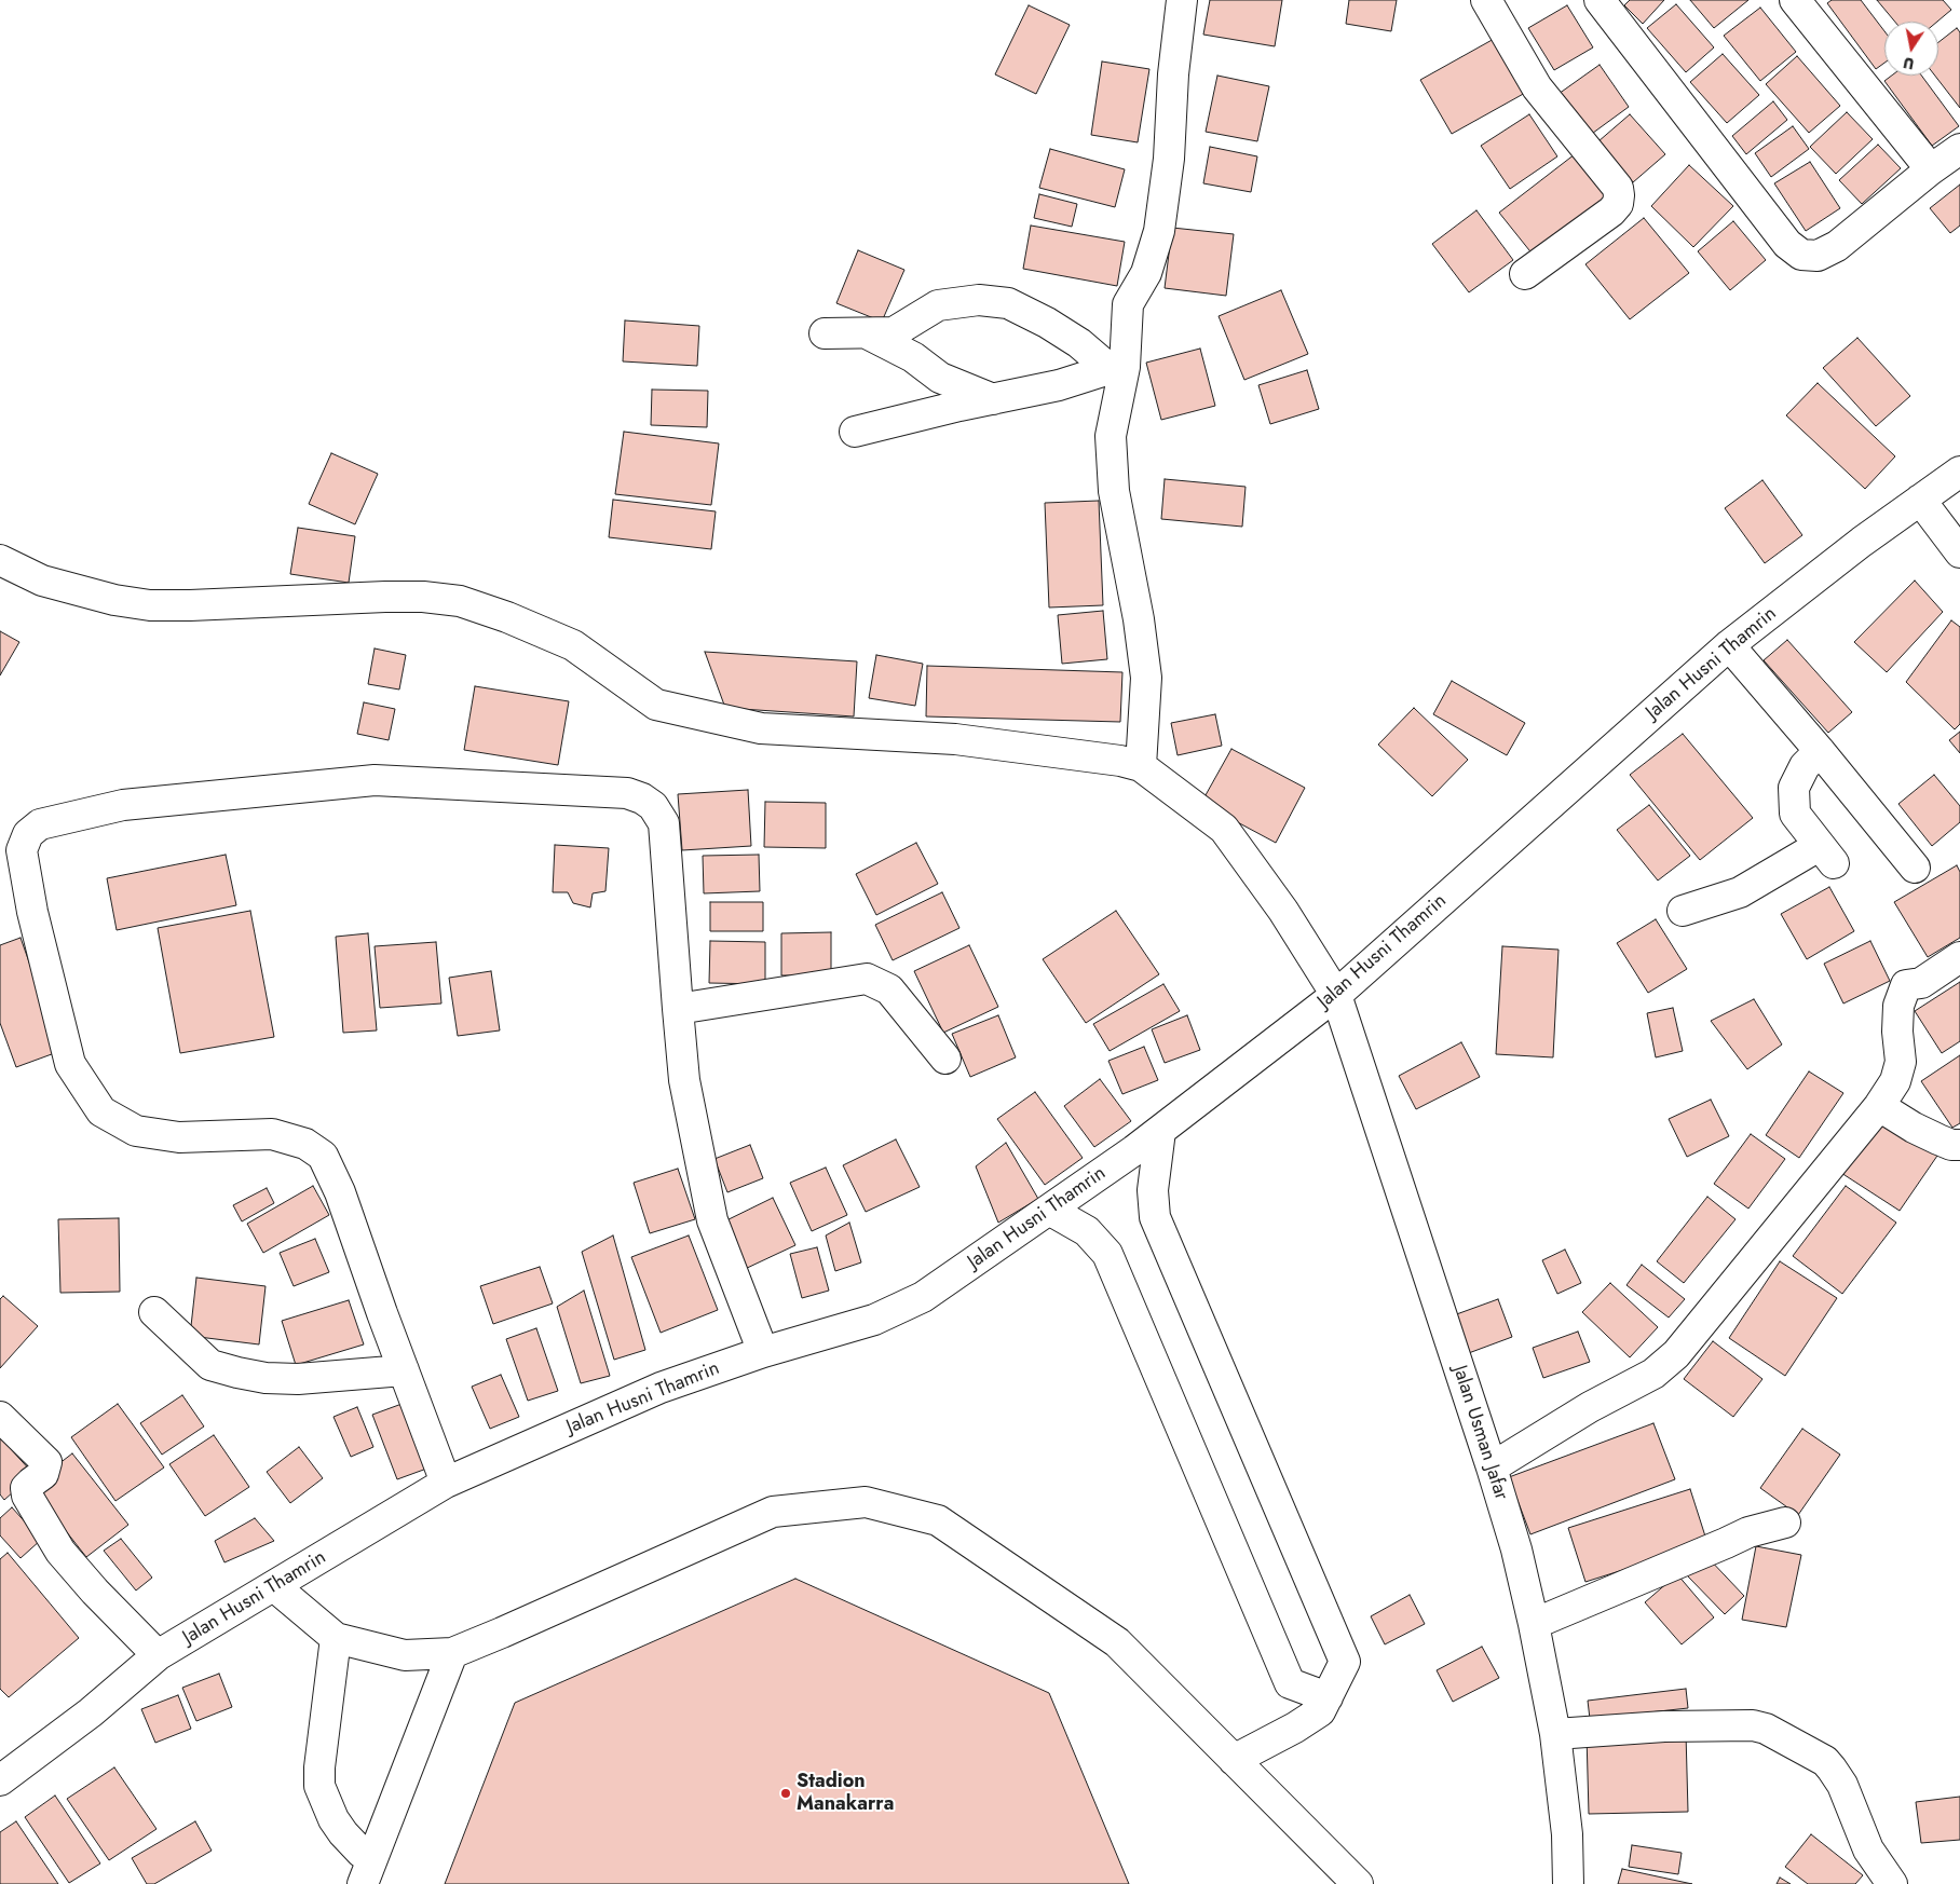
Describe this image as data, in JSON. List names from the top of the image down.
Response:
{
  "streets": {
    "street": ["Jalan Husni Thamrin", "Jalan Usman Jafar"]
  },
  "crossings": [
    ["Jalan Husni Thamrin", "Jalan Usman Jafar"]
  ],
  "places": ["Stadion Manakarra"],
  "north": "bottom"
}
